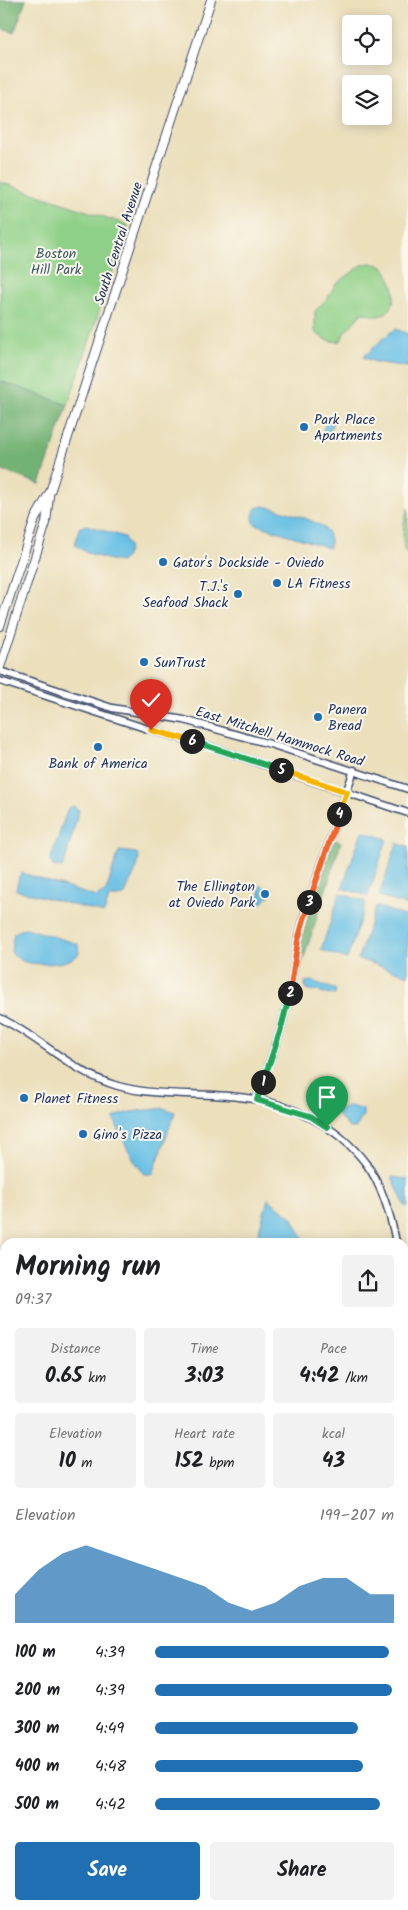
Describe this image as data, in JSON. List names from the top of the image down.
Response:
{
  "streets": {
    "main road": ["South Central Avenue"],
    "street": ["East Mitchell Hammock Road"]
  },
  "parks": ["Boston Hill Park"],
  "places": [
    "Park Place Apartments",
    "Gator's Dockside - Oviedo",
    "LA Fitness",
    "T.J.'s Seafood Shack",
    "SunTrust",
    "Panera Bread",
    "Bank of America",
    "The Ellington at Oviedo Park",
    "Planet Fitness",
    "Gino's Pizza"
  ],
  "page": {
    "pins": [
      "6",
      "5",
      "4",
      "3",
      "2",
      "1"
    ],
    "heading": ["Morning run", "09:37"],
    "stats": [
      ["Distance", "0.65 km"],
      ["Time", "3:03"],
      ["Pace", "4:42 /km"],
      ["Elevation", "10 m"],
      ["Heart rate", "152 bpm"],
      ["kcal", "43"]
    ],
    "chart": ["Elevation", "199–207 m"],
    "list": [
      {
        "name": "100 m",
        "note": "4:39"
      },
      {
        "name": "200 m",
        "note": "4:39"
      },
      {
        "name": "300 m",
        "note": "4:49"
      },
      {
        "name": "400 m",
        "note": "4:48"
      },
      {
        "name": "500 m",
        "note": "4:42"
      }
    ],
    "buttons": ["Save", "Share"]
  }
}
